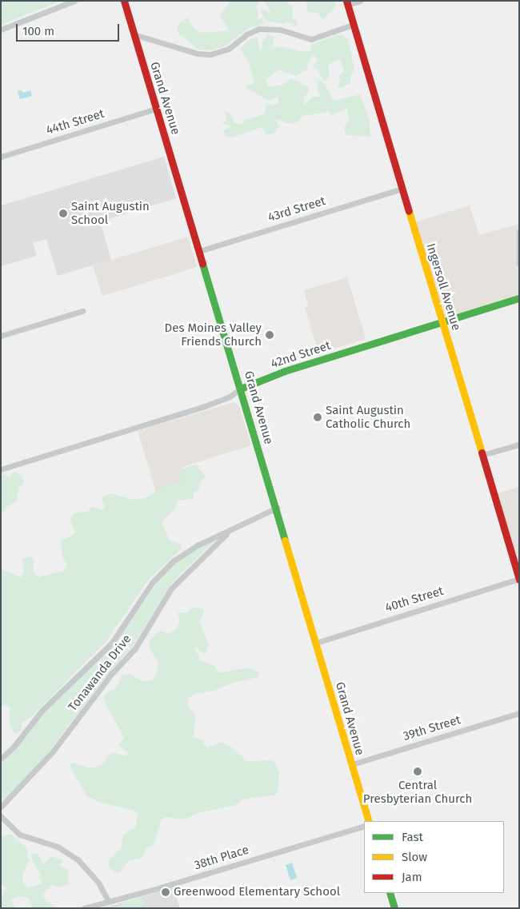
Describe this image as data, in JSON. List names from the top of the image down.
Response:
{
  "streets": {
    "main road": ["Grand Avenue", "Ingersoll Avenue", "42nd Street"],
    "street": [
      "44th Street",
      "43rd Street",
      "40th Street",
      "Tonawanda Drive",
      "39th Street",
      "38th Place"
    ]
  },
  "crossings": [
    ["Grand Avenue", "44th Street"],
    ["Grand Avenue", "43rd Street"],
    ["Grand Avenue", "42nd Street"],
    ["Grand Avenue", "40th Street"],
    ["Grand Avenue", "Tonawanda Drive"],
    ["Grand Avenue", "39th Street"],
    ["43rd Street", "Ingersoll Avenue"],
    ["Ingersoll Avenue", "42nd Street"],
    ["Ingersoll Avenue", "40th Street"]
  ],
  "places": [
    "Saint Augustin School",
    "Des Moines Valley Friends Church",
    "Saint Augustin Catholic Church",
    "Central Presbyterian Church",
    "Greenwood Elementary School"
  ],
  "legend": ["Fast", "Slow", "Jam"],
  "scale_bar": "100 m"
}
